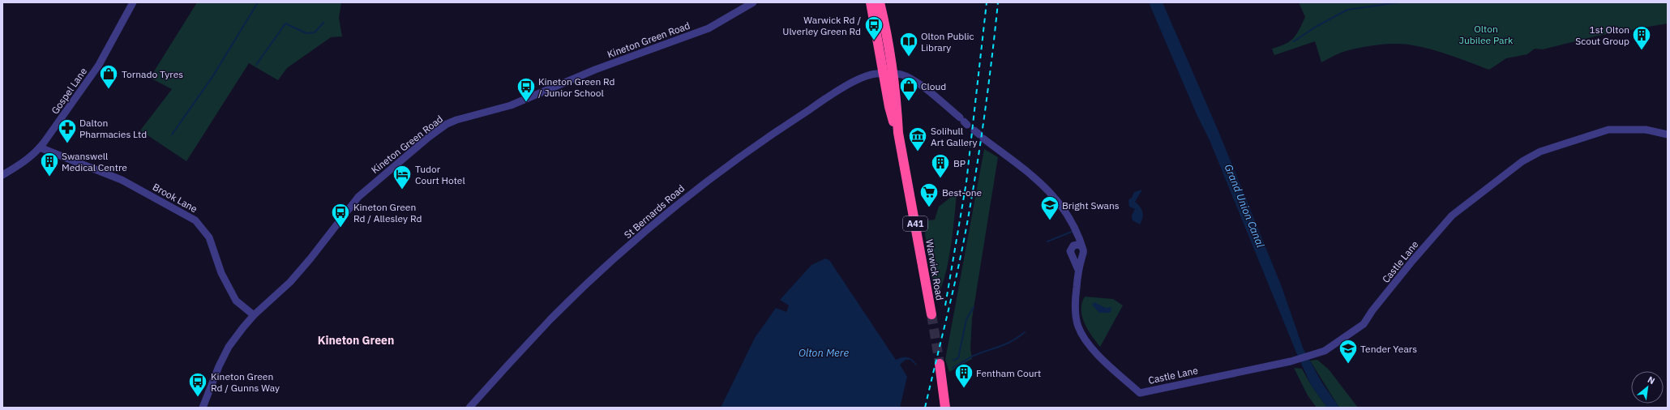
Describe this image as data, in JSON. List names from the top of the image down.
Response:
{
  "streets": {
    "highway": ["A41", "Warwick Road"],
    "street": [
      "Kineton Green Road",
      "Gospel Lane",
      "Brook Lane",
      "St Bernards Road",
      "Castle Lane"
    ]
  },
  "crossings": [
    ["Kineton Green Road", "Brook Lane"],
    ["Gospel Lane", "Brook Lane"],
    ["St Bernards Road", "Warwick Road"]
  ],
  "districts": ["Kineton Green"],
  "water": ["Grand Union Canal", "Olton Mere"],
  "parks": ["Olton Jubilee Park"],
  "places": {
    "bus stop": [
      "Warwick Rd / Ulverley Green Rd",
      "Kineton Green Rd / Junior School",
      "Kineton Green Rd / Allesley Rd",
      "Kineton Green Rd / Gunns Way"
    ],
    "building": [
      "1st Olton Scout Group",
      "Swanswell Medical Centre",
      "BP",
      "Fentham Court"
    ],
    "library": ["Olton Public Library"],
    "shop": ["Tornado Tyres", "Cloud"],
    "pharmacy": ["Dalton Pharmacies Ltd"],
    "museum": ["Solihull Art Gallery"],
    "hotel": ["Tudor Court Hotel"],
    "supermarket": ["Best-one"],
    "school or university": ["Bright Swans", "Tender Years"]
  },
  "north": "top right"
}
